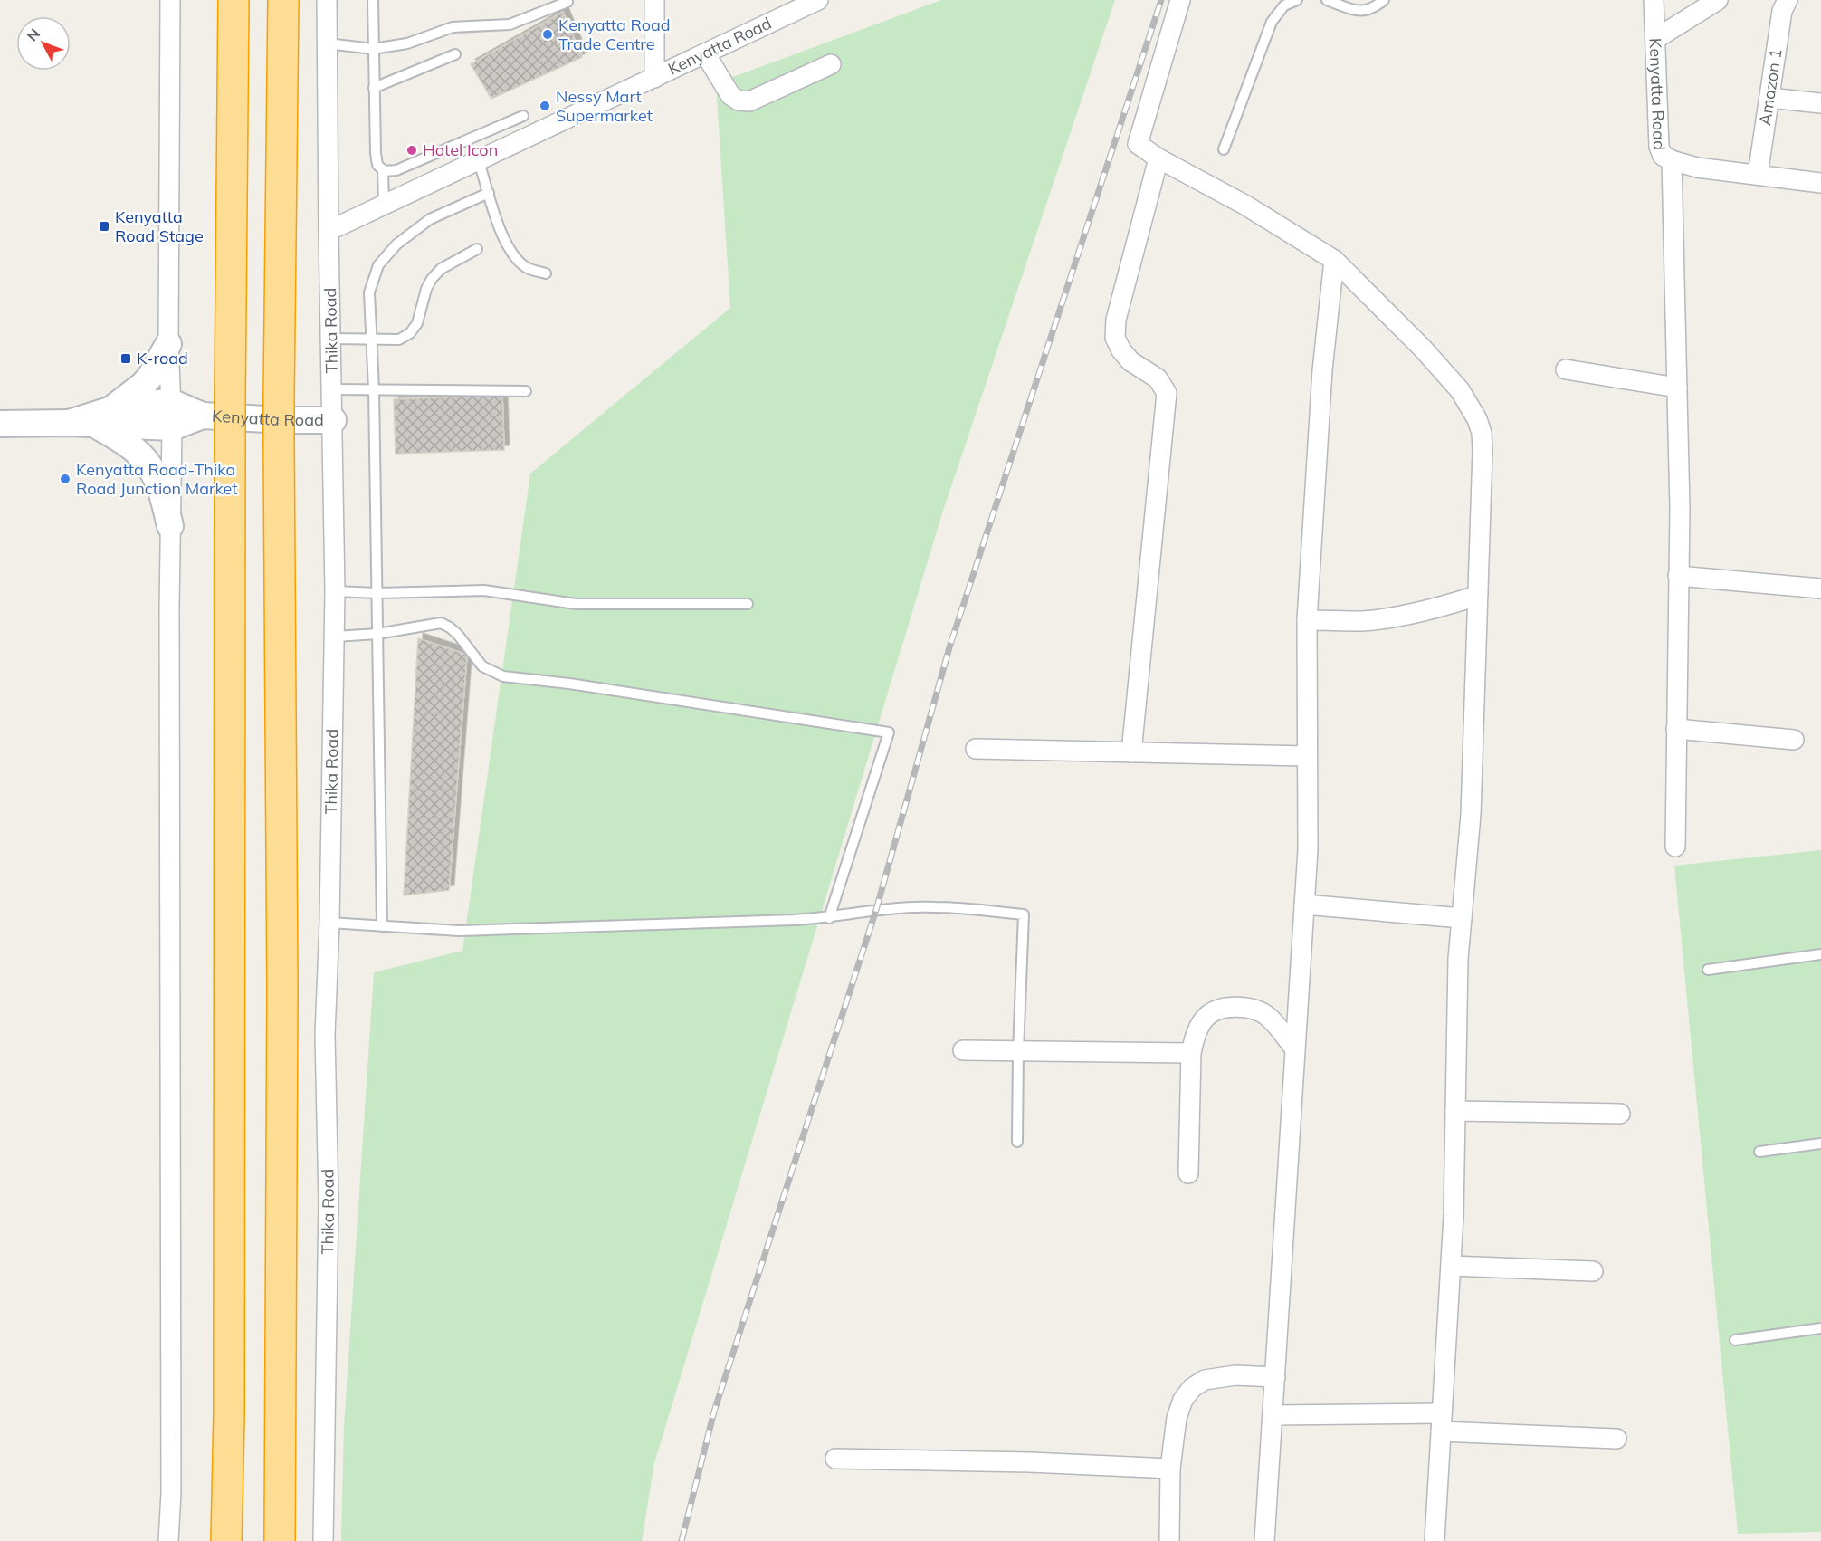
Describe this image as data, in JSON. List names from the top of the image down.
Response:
{
  "streets": {
    "main road": ["Kenyatta Road"],
    "street": ["Amazon 1", "Thika Road"]
  },
  "crossings": [
    ["Kenyatta Road", "Amazon 1"],
    ["Kenyatta Road", "Thika Road"]
  ],
  "places": {
    "other": [
      "Kenyatta Road Trade Centre",
      "Nessy Mart Supermarket",
      "Hotel Icon",
      "Kenyatta Road-Thika Road Junction Market"
    ],
    "transit": ["Kenyatta Road Stage", "K-road"]
  },
  "north": "top left"
}
